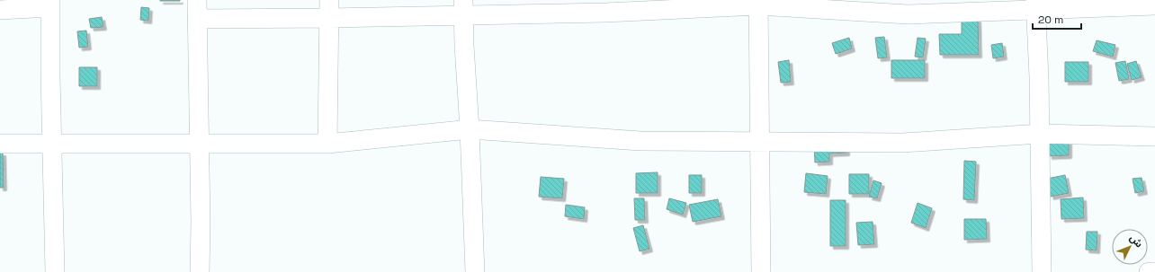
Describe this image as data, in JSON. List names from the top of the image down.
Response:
{
  "scale_bar": "20 m",
  "north": "top right"
}
